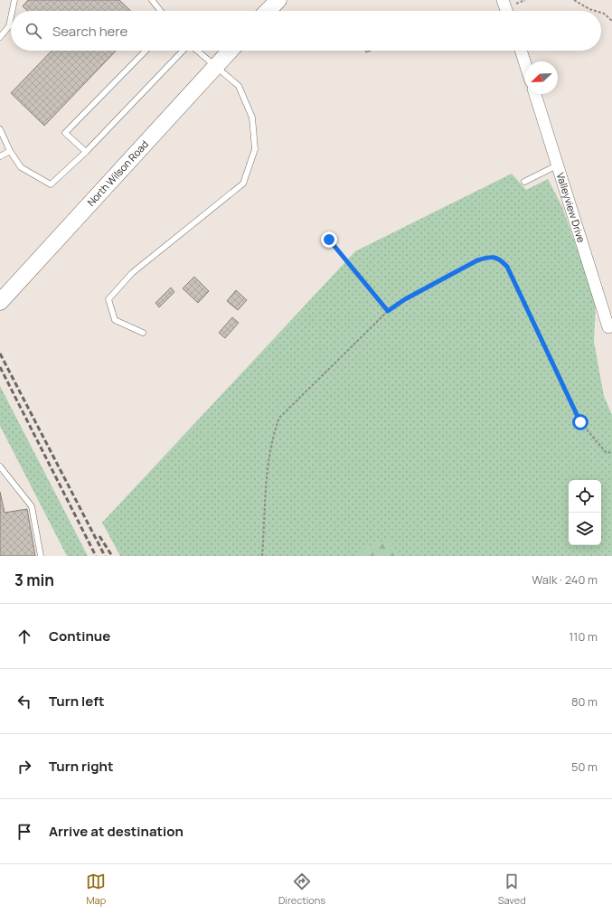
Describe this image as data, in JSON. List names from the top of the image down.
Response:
{
  "streets": {
    "main road": ["North Wilson Road"],
    "street": ["Valleyview Drive"]
  },
  "north": "bottom left",
  "page": {
    "search": "Search here",
    "heading": ["3 min", "Walk · 240 m"],
    "list": [
      ["Continue", "110 m"],
      ["Turn left", "80 m"],
      ["Turn right", "50 m"],
      "Arrive at destination"
    ],
    "nav": ["Map", "Directions", "Saved"]
  }
}
